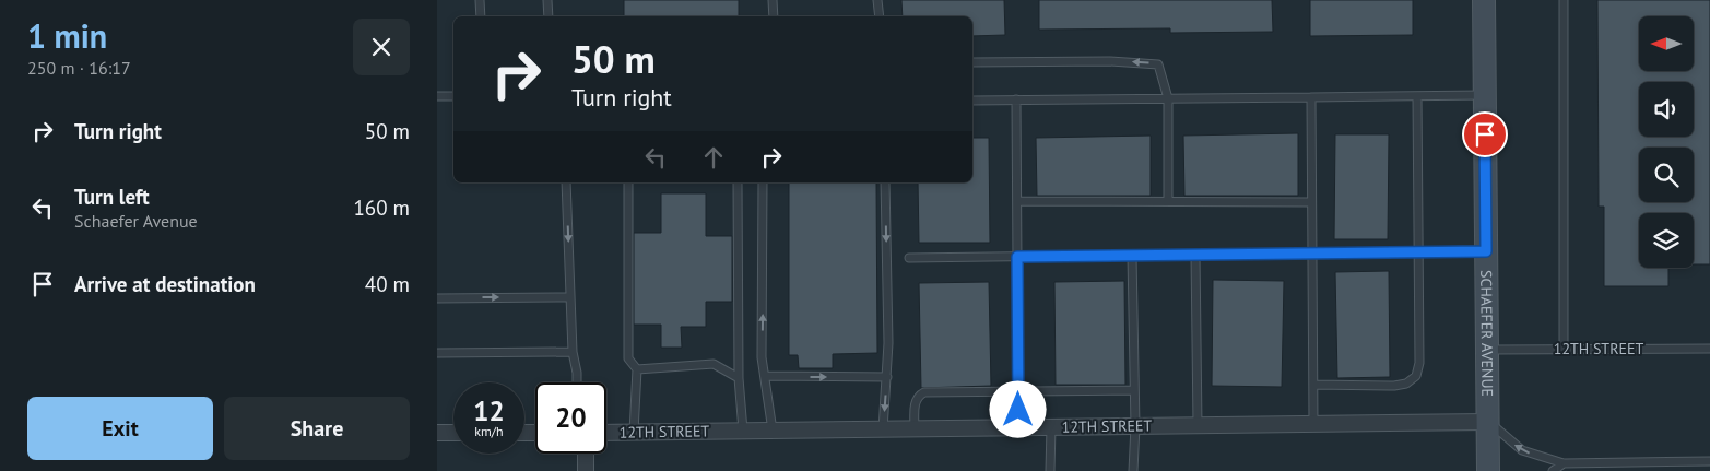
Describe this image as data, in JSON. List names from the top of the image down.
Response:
{
  "streets": {
    "street": ["SCHAEFER AVENUE", "12TH STREET"]
  },
  "crossings": [
    ["SCHAEFER AVENUE", "12TH STREET"]
  ],
  "north": "left",
  "page": {
    "heading": ["1 min", "250 m · 16:17"],
    "turn": ["50 m", "Turn right"],
    "list": [
      {
        "name": "Turn right",
        "value": "50 m"
      },
      {
        "name": "Turn left",
        "note": "Schaefer Avenue",
        "value": "160 m"
      },
      {
        "name": "Arrive at destination",
        "value": "40 m"
      }
    ],
    "speed": "12 km/h",
    "limit": "20",
    "buttons": ["Exit", "Share"]
  }
}
